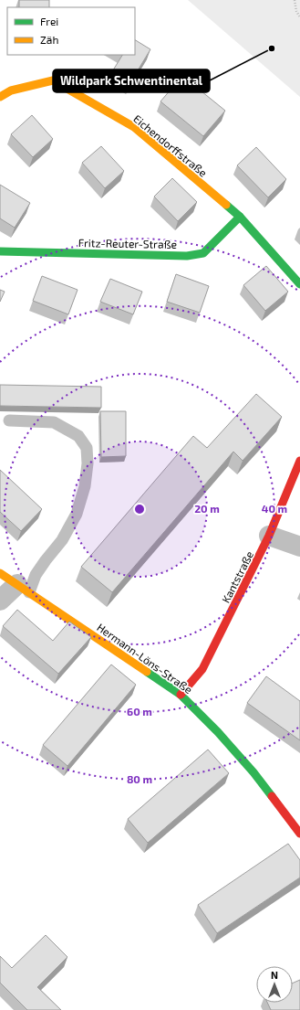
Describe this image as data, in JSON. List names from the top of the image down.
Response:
{
  "streets": {
    "street": [
      "Eichendorffstraße",
      "Fritz-Reuter-Straße",
      "Kantstraße",
      "Hermann-Löns-Straße"
    ]
  },
  "crossings": [
    ["Eichendorffstraße", "Fritz-Reuter-Straße"],
    ["Kantstraße", "Hermann-Löns-Straße"]
  ],
  "places": ["Wildpark Schwentinental"],
  "legend": ["Frei", "Zäh"],
  "north": "top",
  "rings": [
    "20 m",
    "40 m",
    "60 m",
    "80 m"
  ]
}
